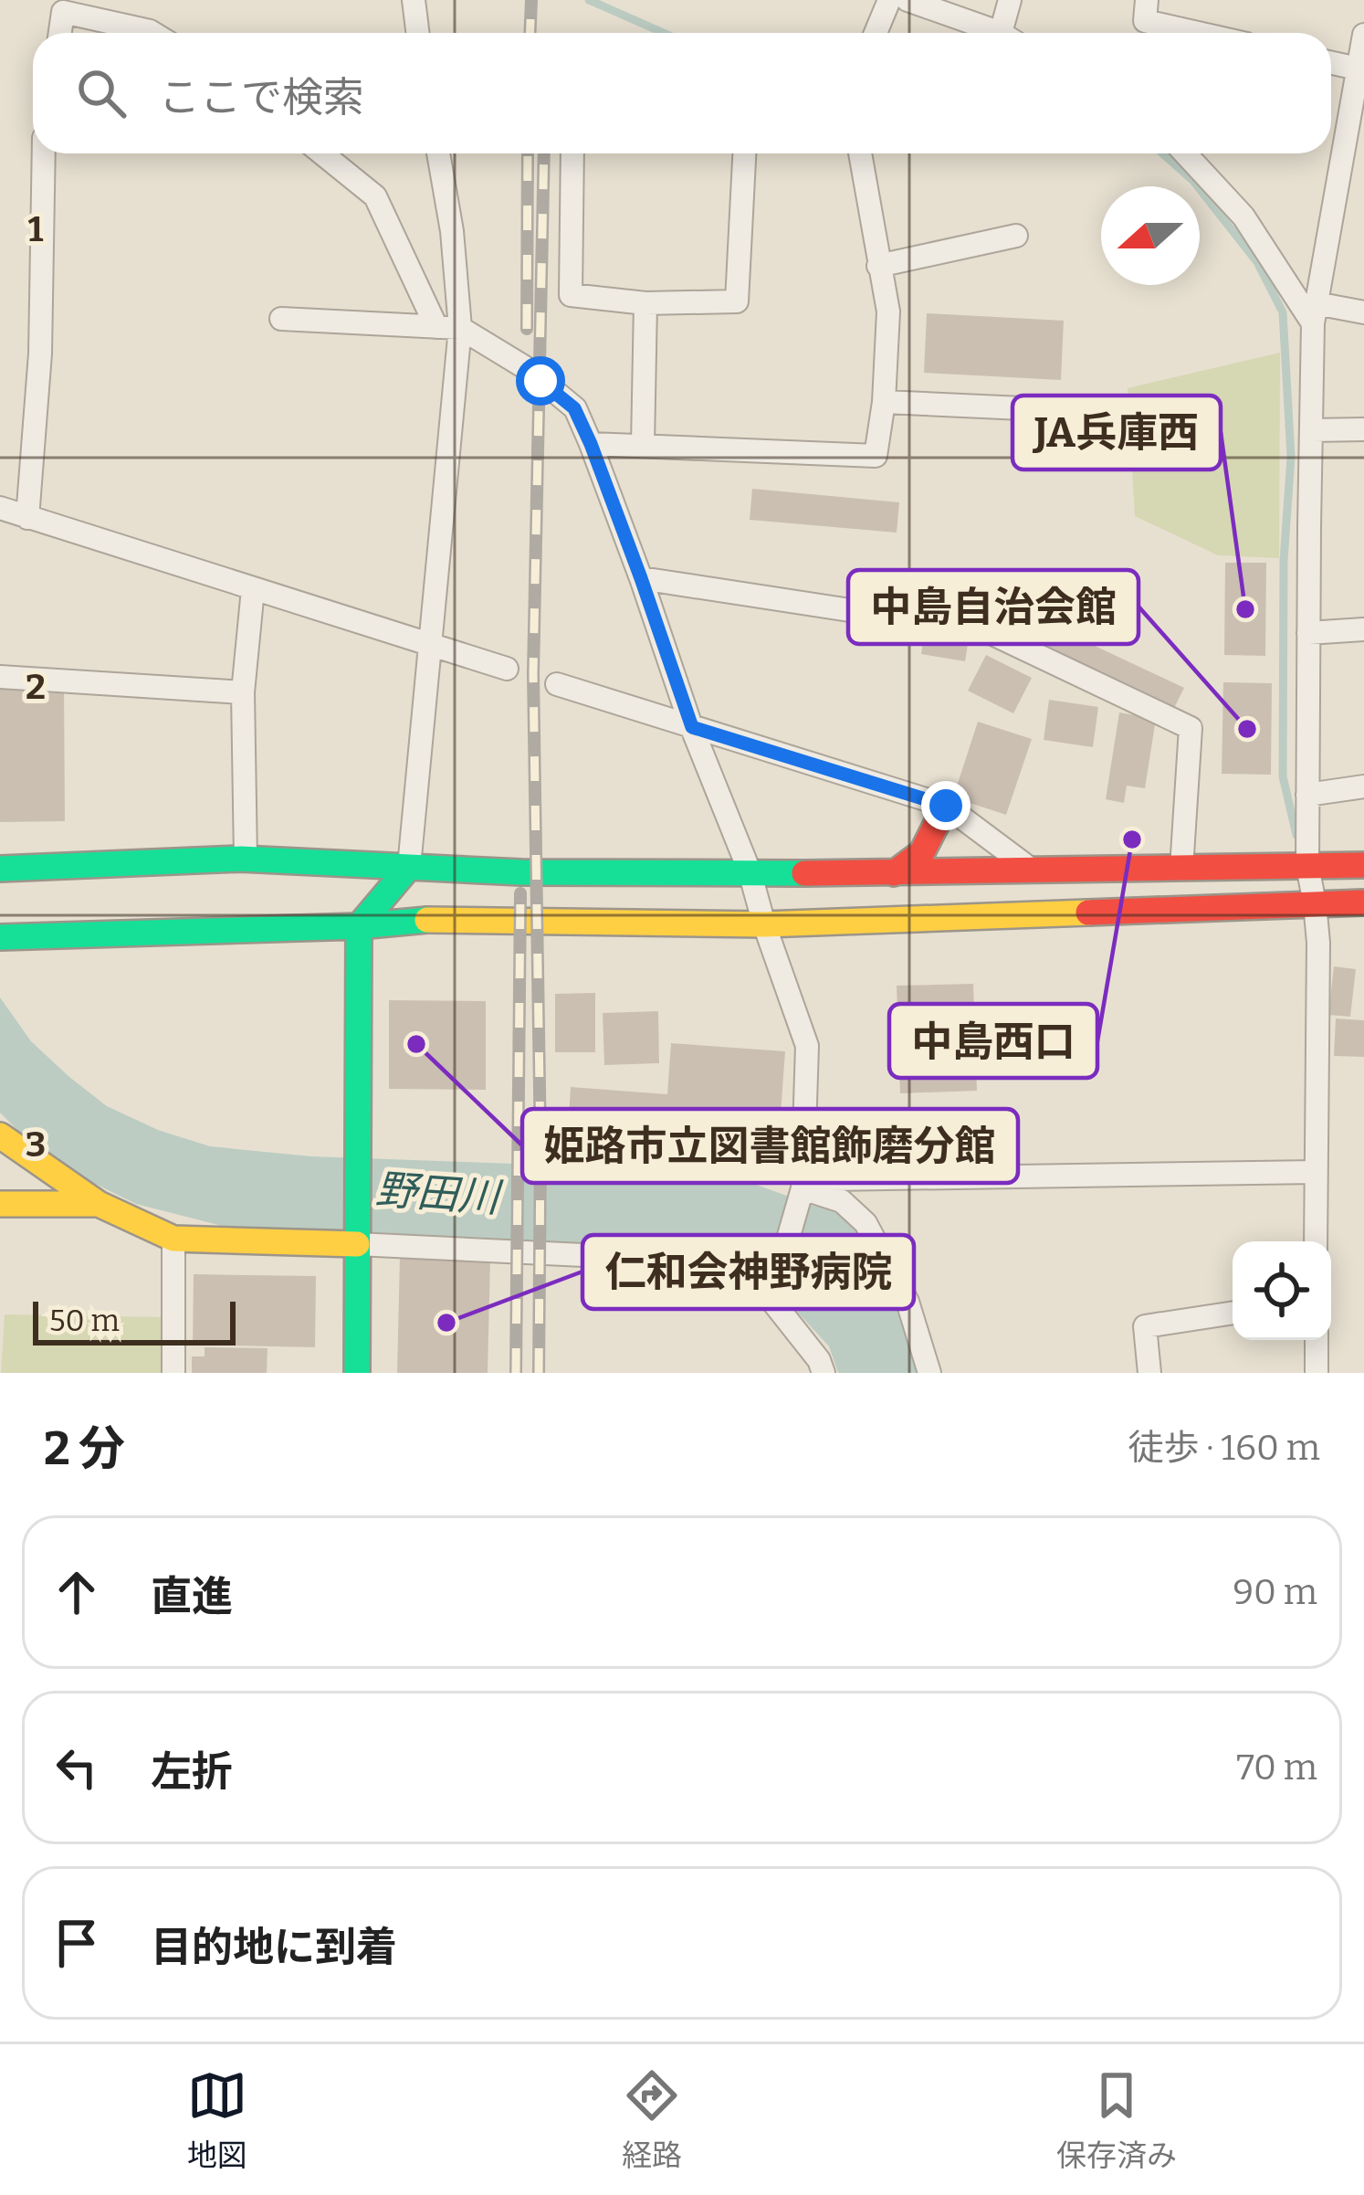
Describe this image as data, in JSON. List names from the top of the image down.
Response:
{
  "water": ["野田川"],
  "places": [
    "JA兵庫西",
    "中島自治会館",
    "中島西口",
    "姫路市立図書館飾磨分館",
    "仁和会神野病院"
  ],
  "scale_bar": "50 m",
  "north": "left",
  "page": {
    "search": "ここで検索",
    "scale": "50 m",
    "heading": ["2 分", "徒歩 · 160 m"],
    "list": [
      ["直進", "90 m"],
      ["左折", "70 m"],
      "目的地に到着"
    ],
    "nav": ["地図", "経路", "保存済み"]
  },
  "grid": {
    "rows": ["1", "2", "3"]
  }
}
